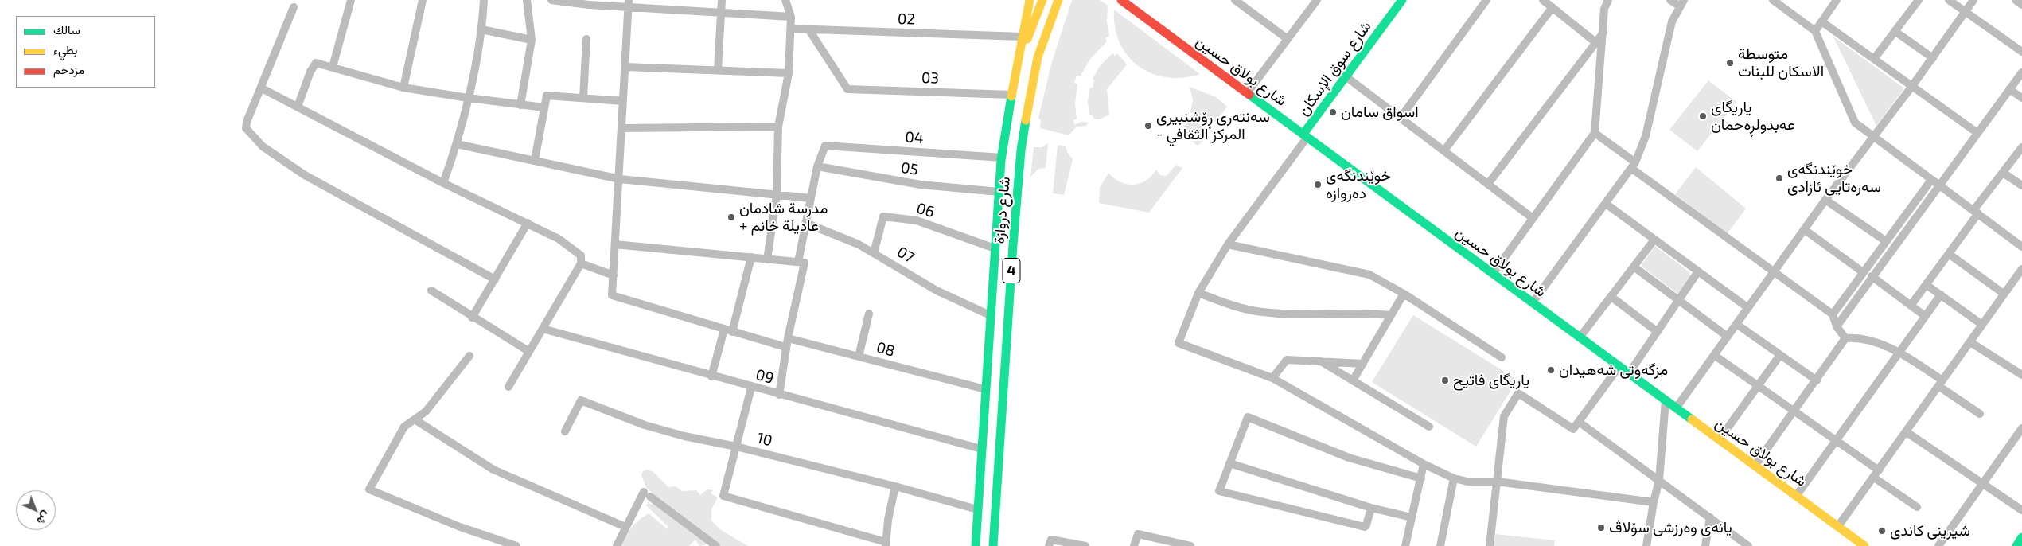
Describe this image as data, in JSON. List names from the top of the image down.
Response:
{
  "streets": {
    "main road": [
      "شارع سوق الإسكان",
      "شارع بولاق حسين",
      "شارع دروازة",
      "4"
    ],
    "street": [
      "02",
      "03",
      "04",
      "05",
      "06",
      "07",
      "08",
      "09",
      "10"
    ]
  },
  "crossings": [
    ["02", "03"],
    ["شارع سوق الإسكان", "شارع بولاق حسين"],
    ["03", "شارع دروازة"],
    ["04", "05"],
    ["04", "شارع دروازة"],
    ["05", "شارع دروازة"],
    ["06", "شارع دروازة"],
    ["06", "07"],
    ["شارع دروازة", "07"],
    ["شارع دروازة", "08"],
    ["شارع دروازة", "09"],
    ["شارع دروازة", "10"]
  ],
  "places": [
    "متوسطة الاسكان للبنات",
    "اسواق سامان",
    "یاریگای عەبدولڕەحمان",
    "سەنتەری ڕۆشنبیری - المرکز الثقافي",
    "خوێندنگەی سەرەتایی ئازادی",
    "خوێندنگەی دەروازە",
    "مدرسة شادمان + عاديلة خانم",
    "مزگەوتی شەهیدان",
    "یاریگای فاتیح",
    "یانەی وەرزشی سۆلاڤ",
    "شیرینی کاندی"
  ],
  "legend": ["سالك", "بطيء", "مزدحم"],
  "north": "bottom right"
}
